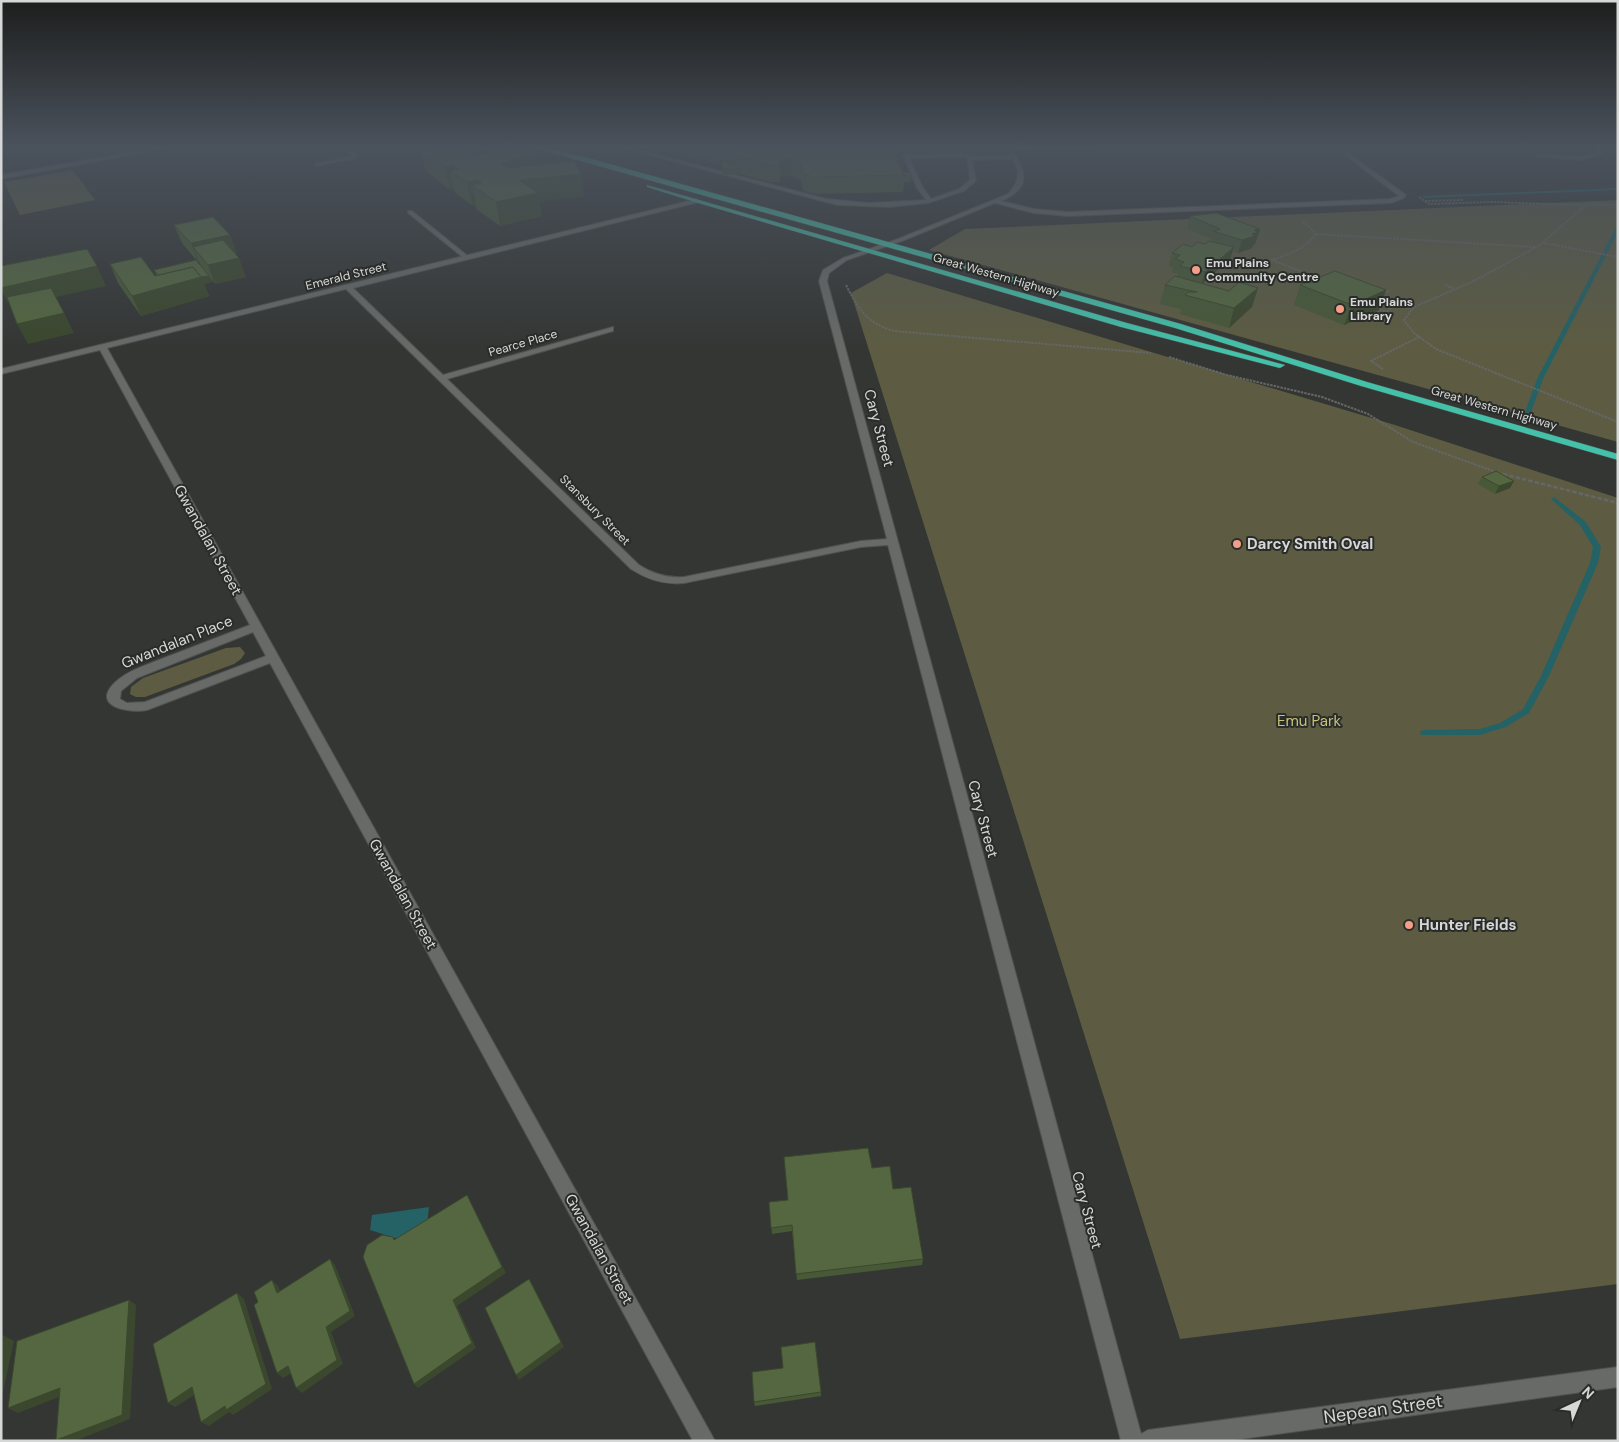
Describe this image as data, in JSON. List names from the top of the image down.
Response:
{
  "streets": {
    "highway": ["Great Western Highway"],
    "street": [
      "Emerald Street",
      "Pearce Place",
      "Cary Street",
      "Stansbury Street",
      "Gwandalan Street",
      "Gwandalan Place",
      "Nepean Street"
    ]
  },
  "crossings": [
    ["Great Western Highway", "Cary Street"],
    ["Emerald Street", "Stansbury Street"],
    ["Emerald Street", "Gwandalan Street"],
    ["Pearce Place", "Stansbury Street"],
    ["Cary Street", "Stansbury Street"],
    ["Gwandalan Street", "Gwandalan Place"]
  ],
  "parks": ["Emu Park"],
  "places": [
    "Emu Plains Community Centre",
    "Emu Plains Library",
    "Darcy Smith Oval",
    "Hunter Fields"
  ],
  "north": "top right"
}
